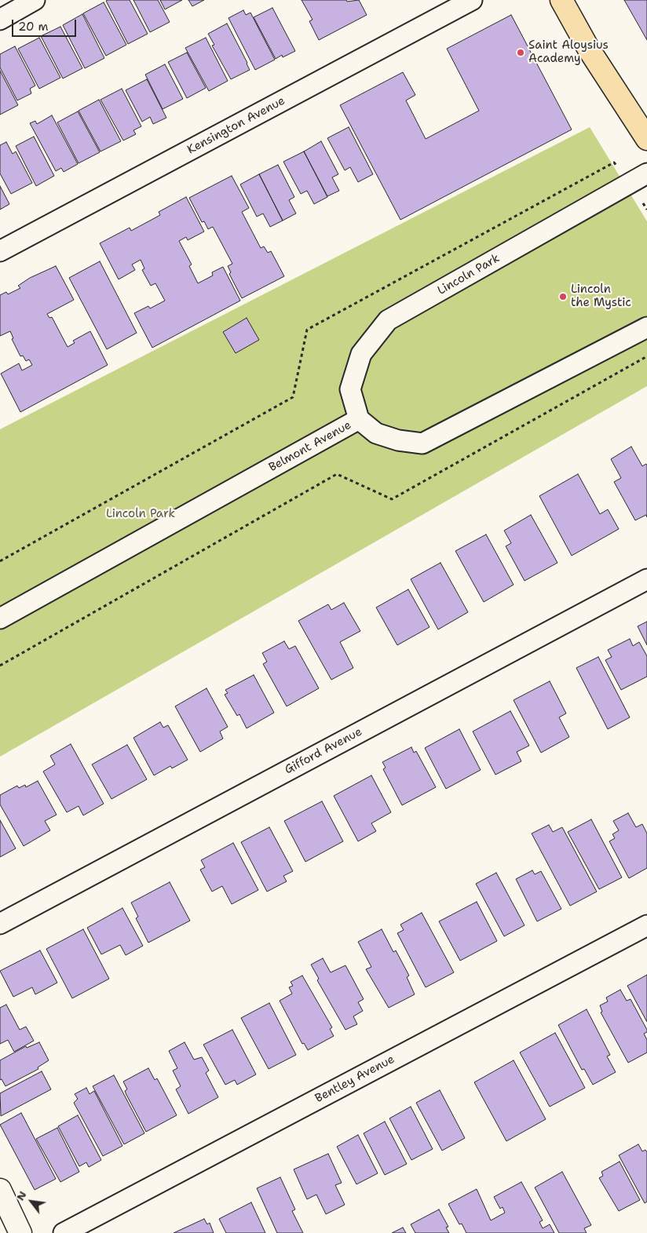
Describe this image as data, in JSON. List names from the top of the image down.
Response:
{
  "streets": {
    "street": [
      "Kensington Avenue",
      "Lincoln Park",
      "Belmont Avenue",
      "Gifford Avenue",
      "Bentley Avenue"
    ]
  },
  "crossings": [
    ["Lincoln Park", "Belmont Avenue"]
  ],
  "parks": ["Lincoln Park"],
  "places": ["Saint Aloysius Academy", "Lincoln the Mystic"],
  "scale_bar": "20 m",
  "north": "top left"
}
